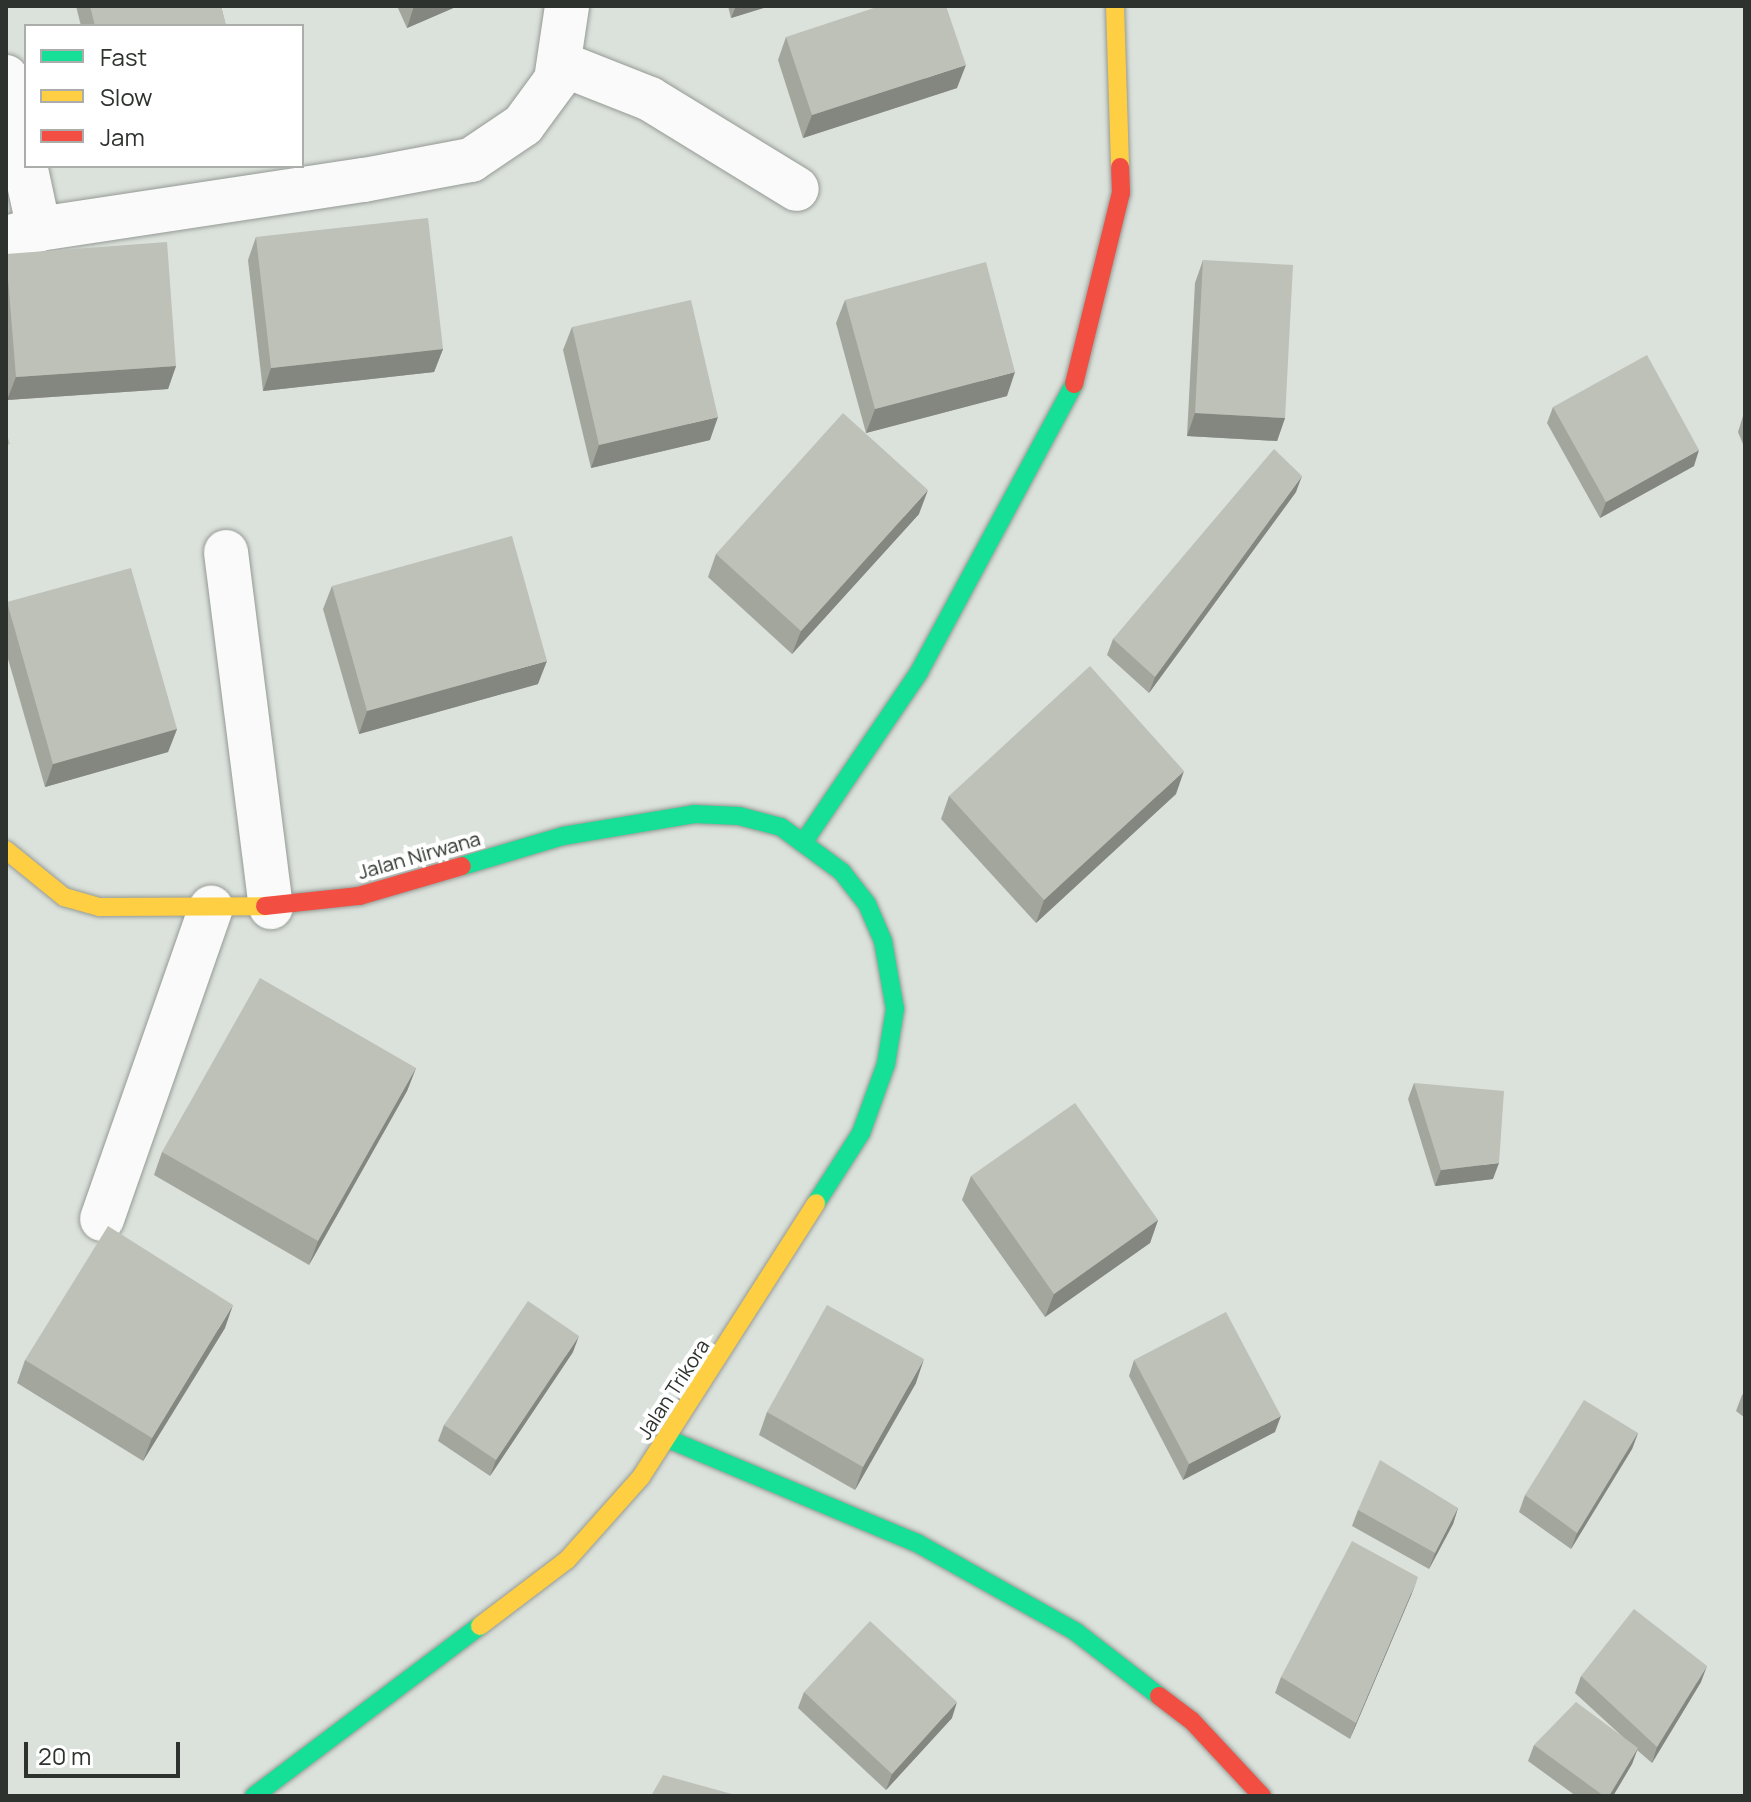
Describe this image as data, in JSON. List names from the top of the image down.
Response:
{
  "streets": {
    "street": ["Jalan Nirwana", "Jalan Trikora"]
  },
  "crossings": [
    ["Jalan Nirwana", "Jalan Trikora"]
  ],
  "legend": ["Fast", "Slow", "Jam"],
  "scale_bar": "20 m"
}
